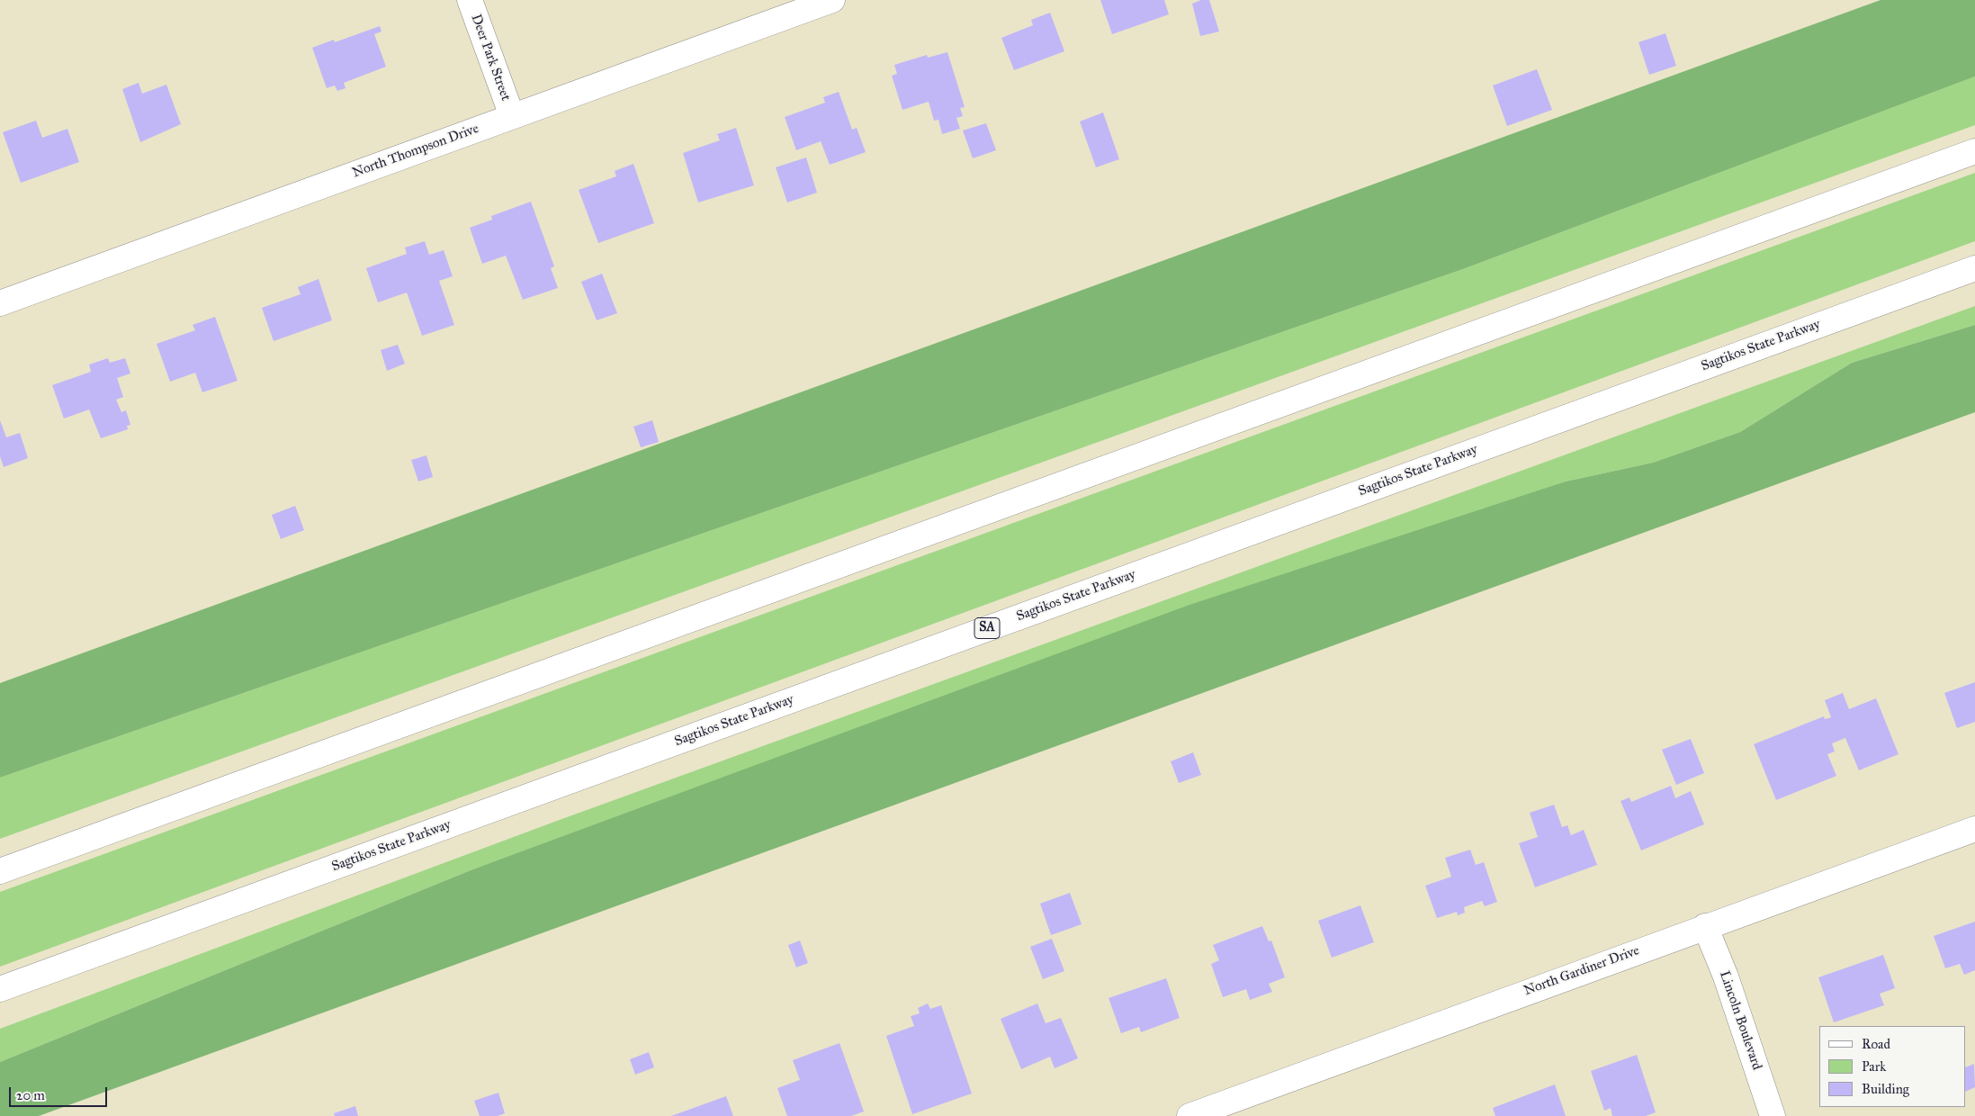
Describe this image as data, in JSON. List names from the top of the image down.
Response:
{
  "streets": {
    "main road": [
      "Deer Park Street",
      "North Thompson Drive",
      "Sagtikos State Parkway",
      "SA",
      "North Gardiner Drive",
      "Lincoln Boulevard"
    ]
  },
  "crossings": [
    ["Deer Park Street", "North Thompson Drive"],
    ["North Gardiner Drive", "Lincoln Boulevard"]
  ],
  "legend": ["Road", "Park", "Building"],
  "scale_bar": "20 m"
}
